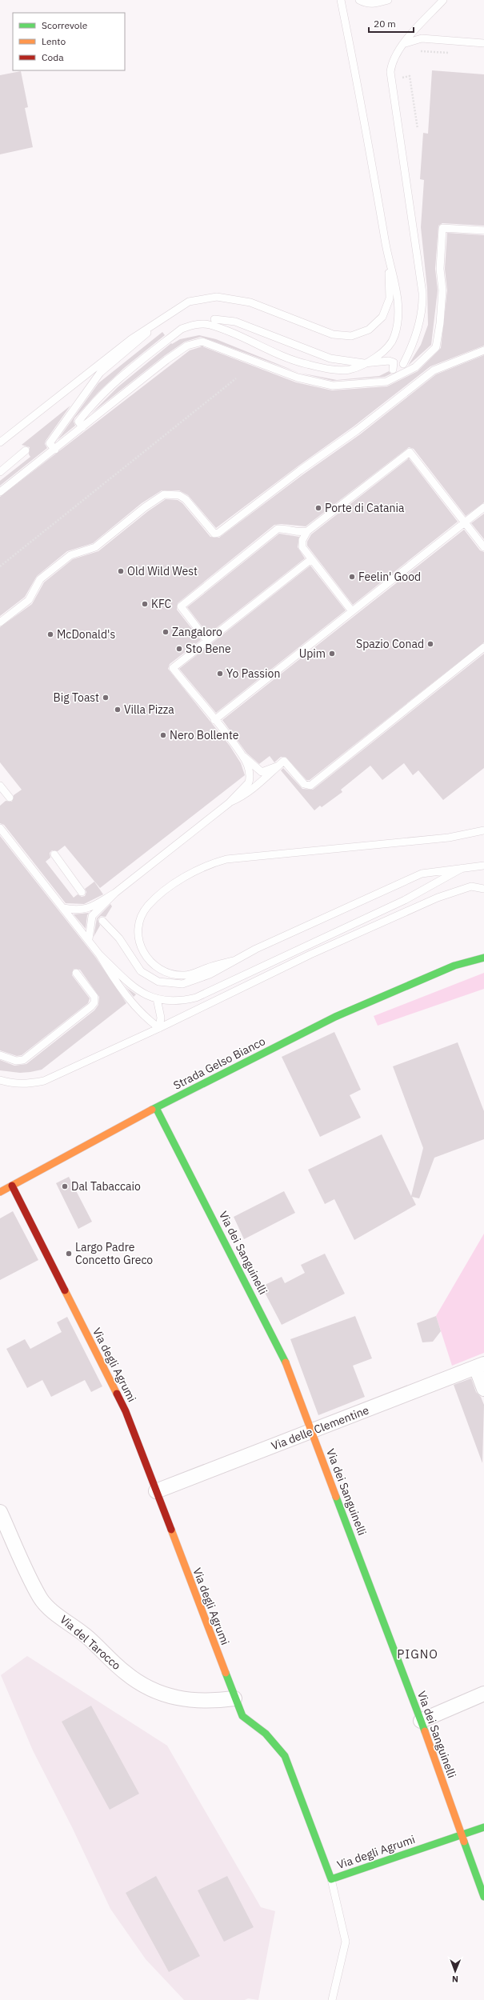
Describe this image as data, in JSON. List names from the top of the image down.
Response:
{
  "streets": {
    "street": [
      "Strada Gelso Bianco",
      "Via dei Sanguinelli",
      "Via degli Agrumi",
      "Via delle Clementine",
      "Via del Tarocco"
    ]
  },
  "crossings": [
    ["Strada Gelso Bianco", "Via dei Sanguinelli"],
    ["Strada Gelso Bianco", "Via degli Agrumi"],
    ["Via dei Sanguinelli", "Via degli Agrumi"],
    ["Via dei Sanguinelli", "Via delle Clementine"],
    ["Via degli Agrumi", "Via delle Clementine"],
    ["Via degli Agrumi", "Via del Tarocco"]
  ],
  "districts": ["PIGNO"],
  "places": [
    "Porte di Catania",
    "Old Wild West",
    "Feelin' Good",
    "KFC",
    "Zangaloro",
    "McDonald's",
    "Spazio Conad",
    "Sto Bene",
    "Upim",
    "Yo Passion",
    "Big Toast",
    "Villa Pizza",
    "Nero Bollente",
    "Dal Tabaccaio",
    "Largo Padre Concetto Greco"
  ],
  "legend": ["Scorrevole", "Lento", "Coda"],
  "scale_bar": "20 m",
  "north": "bottom"
}
